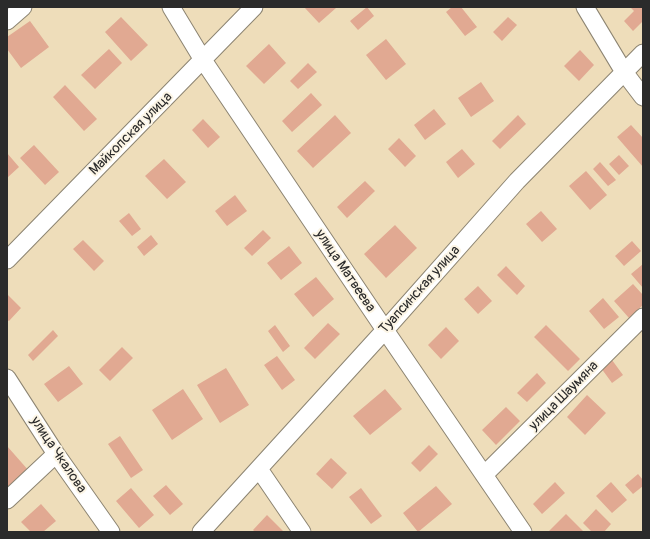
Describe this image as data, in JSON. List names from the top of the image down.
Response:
{
  "streets": {
    "street": [
      "Майкопская улица",
      "улица Матвеева",
      "Туапсинская улица",
      "улица Шаумяна",
      "улица Чкалова"
    ]
  },
  "crossings": [
    ["Майкопская улица", "улица Матвеева"],
    ["улица Матвеева", "Туапсинская улица"],
    ["улица Матвеева", "улица Шаумяна"]
  ]
}
